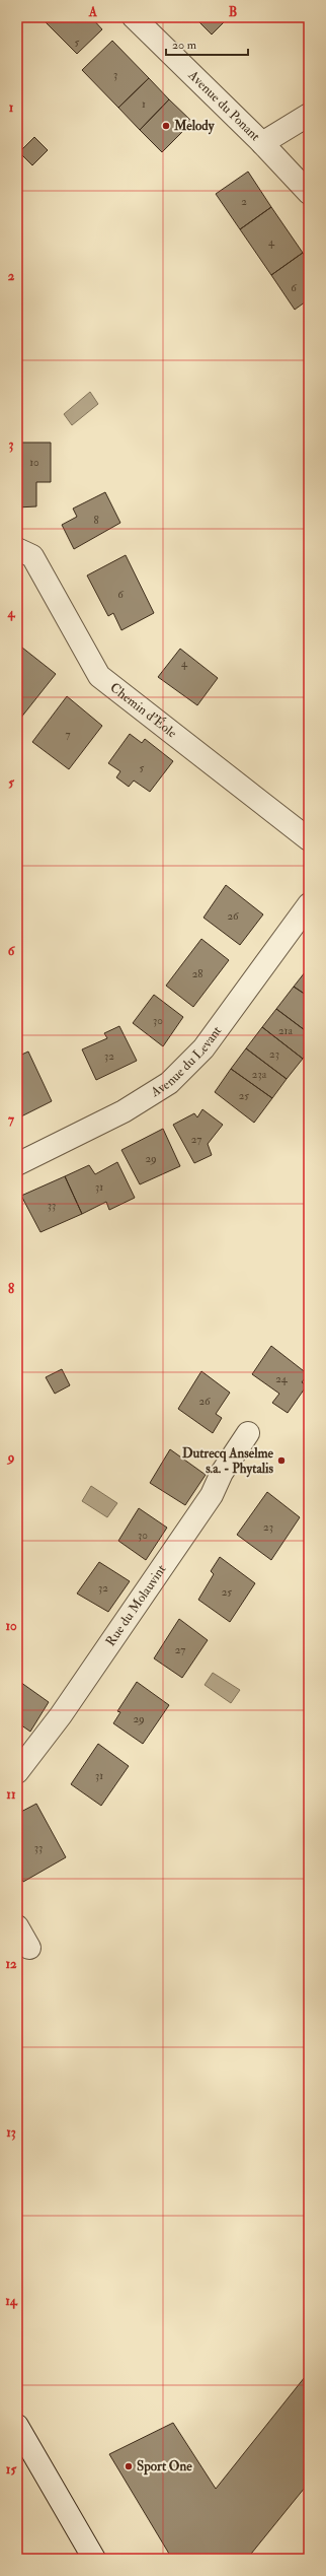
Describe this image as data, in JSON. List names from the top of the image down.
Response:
{
  "streets": {
    "street": [
      "Avenue du Ponant",
      "Chemin d'Éole",
      "Avenue du Levant",
      "Rue du Molauvint"
    ]
  },
  "places": ["Melody", "Dutrecq Anselme s.a. - Phytalis", "Sport One"],
  "house_numbers": [
    "5",
    "3",
    "1",
    "2",
    "4",
    "6",
    "10",
    "8",
    "6",
    "4",
    "7",
    "5",
    "26",
    "28",
    "30",
    "21a",
    "23",
    "32",
    "23a",
    "25",
    "27",
    "29",
    "31",
    "33",
    "24",
    "26",
    "23",
    "30",
    "32",
    "25",
    "27",
    "29",
    "31",
    "33"
  ],
  "scale_bar": "20 m",
  "grid": {
    "columns": ["A", "B"],
    "rows": [
      "1",
      "2",
      "3",
      "4",
      "5",
      "6",
      "7",
      "8",
      "9",
      "10",
      "11",
      "12",
      "13",
      "14",
      "15"
    ]
  }
}
